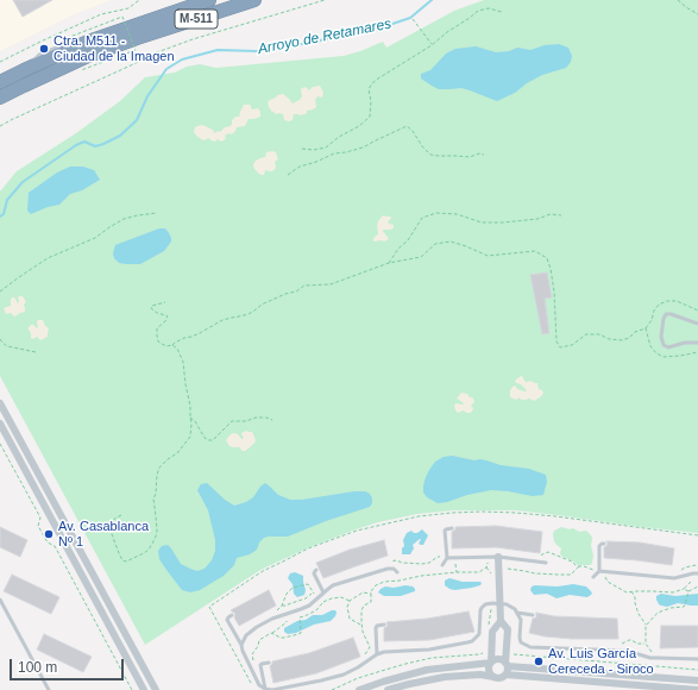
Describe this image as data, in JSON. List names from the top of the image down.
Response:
{
  "streets": {
    "highway": ["M-511"]
  },
  "water": ["Arroyo de Retamares"],
  "places": ["Ctra. M511 - Ciudad de la Imagen", "Av. Casablanca Nº 1", "Av. Luis García Cereceda - Siroco"],
  "scale_bar": "100 m"
}
